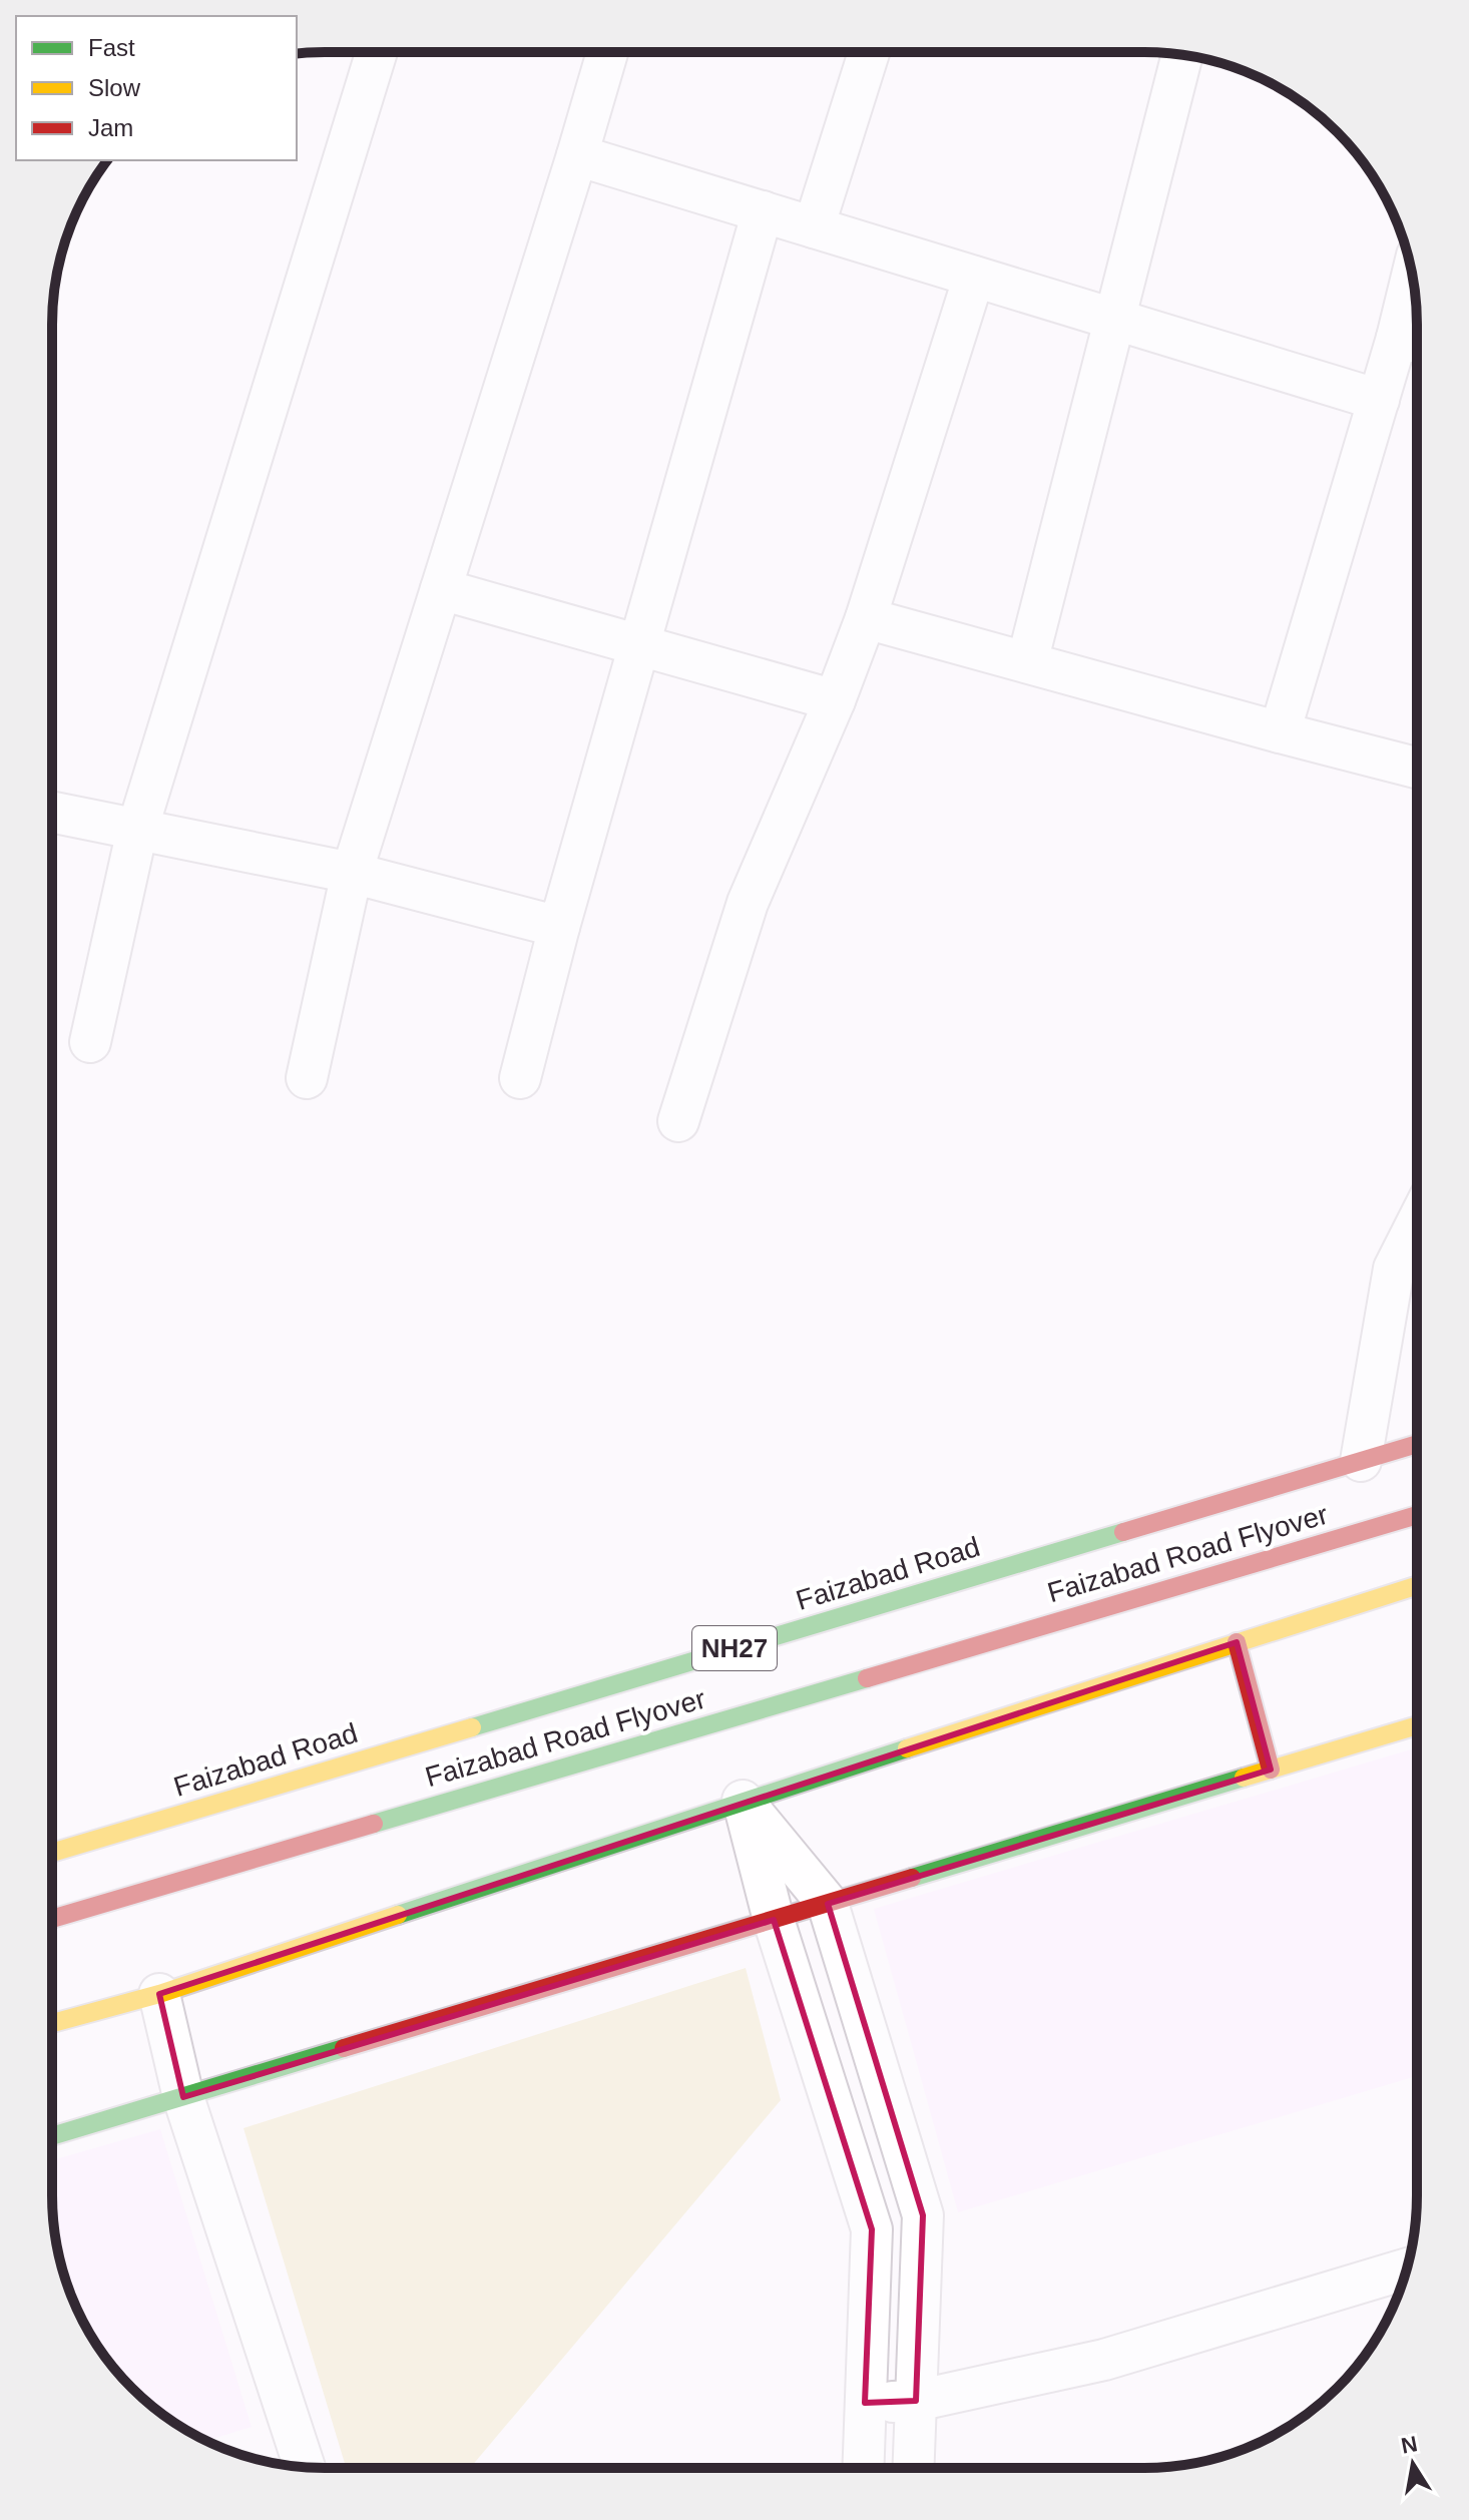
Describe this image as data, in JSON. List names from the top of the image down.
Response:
{
  "streets": {
    "main road": ["Faizabad Road Flyover", "Faizabad Road", "NH27"]
  },
  "legend": ["Fast", "Slow", "Jam"],
  "north": "top"
}
